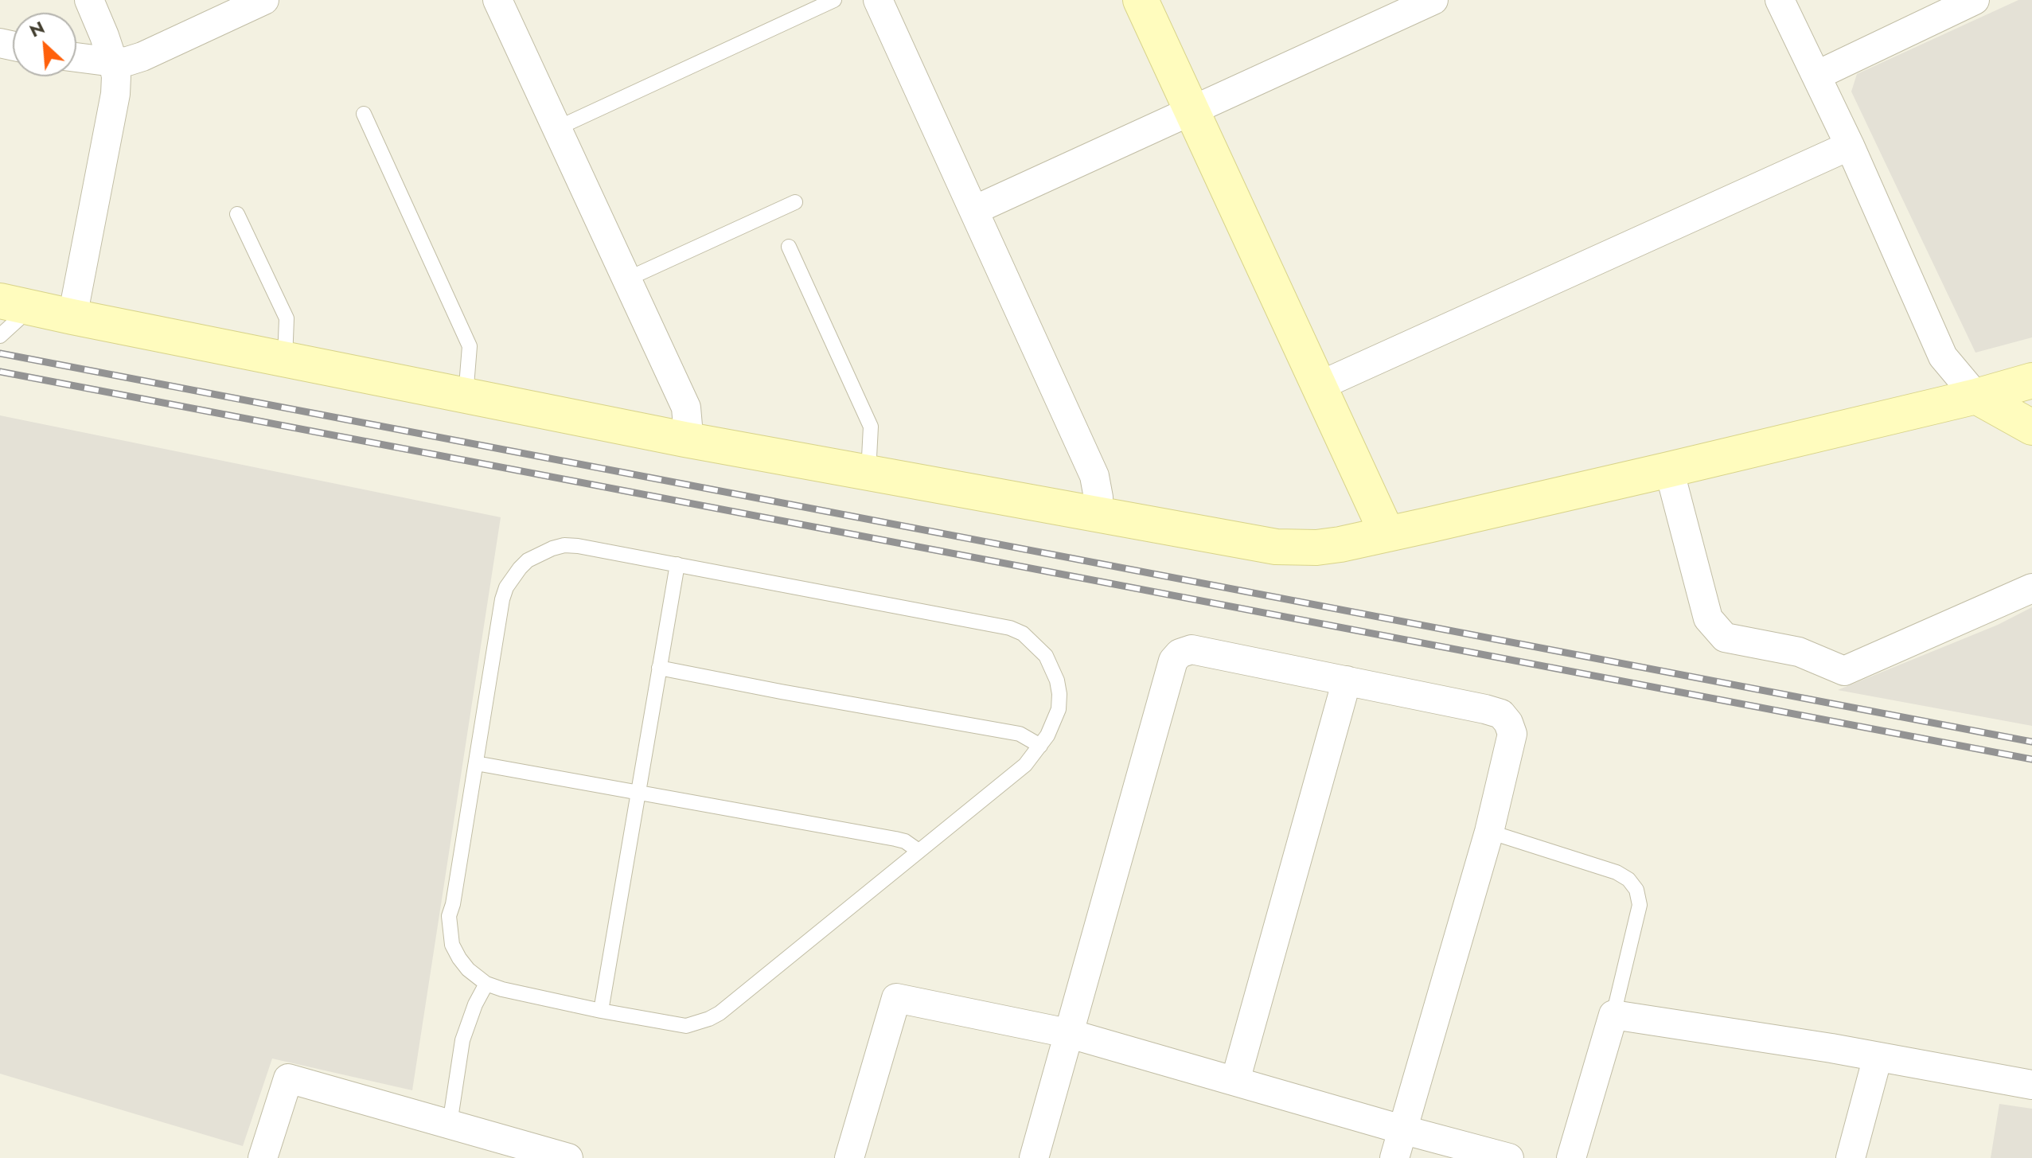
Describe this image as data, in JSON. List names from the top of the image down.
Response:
{
  "north": "top left"
}
